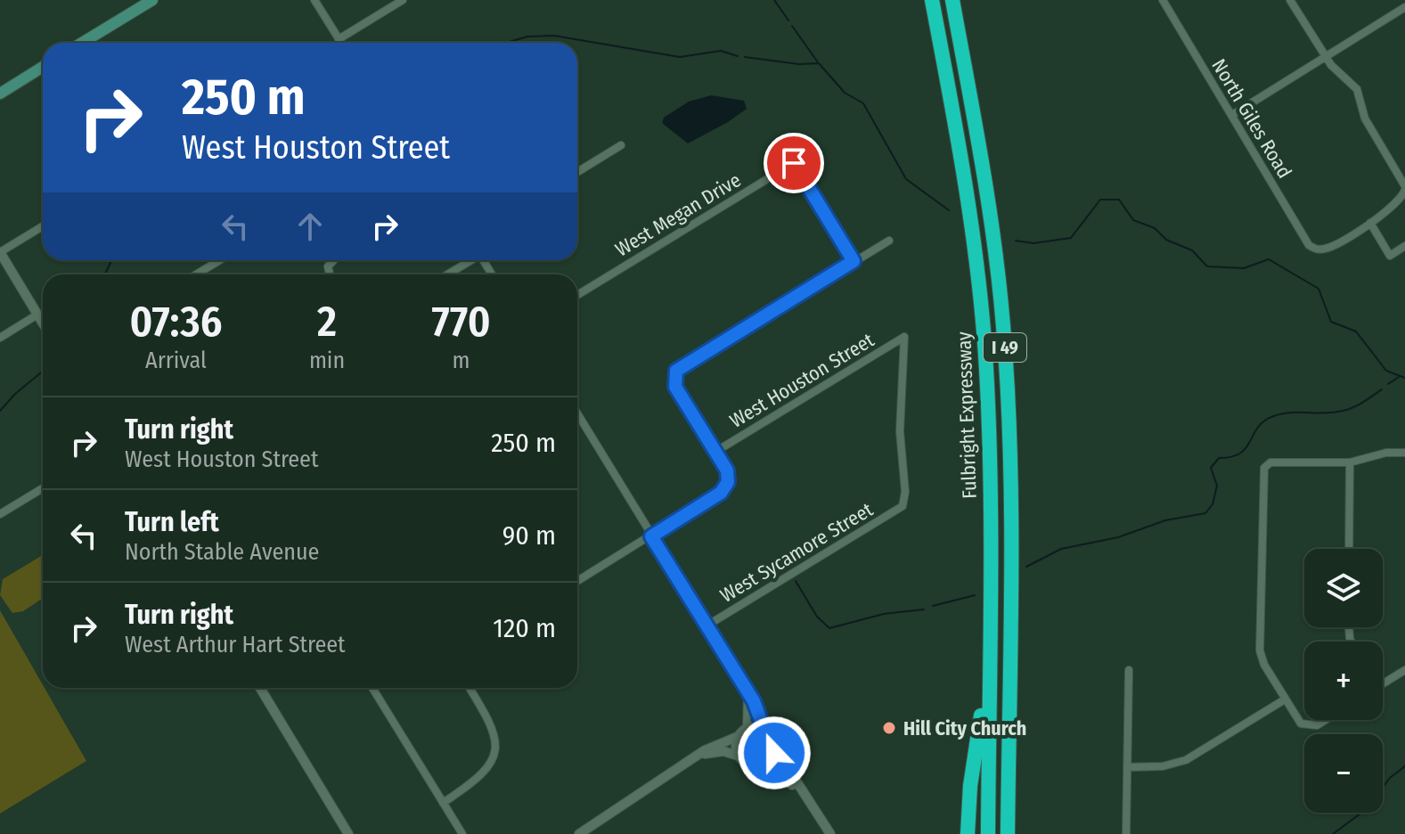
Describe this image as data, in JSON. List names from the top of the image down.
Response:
{
  "streets": {
    "highway": ["I 49", "Fulbright Expressway"],
    "street": [
      "North Giles Road",
      "West Megan Drive",
      "West Houston Street",
      "West Sycamore Street"
    ]
  },
  "crossings": [
    ["West Houston Street", "West Sycamore Street"]
  ],
  "places": ["Hill City Church"],
  "page": {
    "turn": ["250 m", "West Houston Street"],
    "eta": [
      "07:36",
      "Arrival",
      "2",
      "min",
      "770",
      "m"
    ],
    "list": [
      {
        "name": "Turn right",
        "note": "West Houston Street",
        "value": "250 m"
      },
      {
        "name": "Turn left",
        "note": "North Stable Avenue",
        "value": "90 m"
      },
      {
        "name": "Turn right",
        "note": "West Arthur Hart Street",
        "value": "120 m"
      }
    ],
    "map_buttons": ["+", "−"]
  }
}
